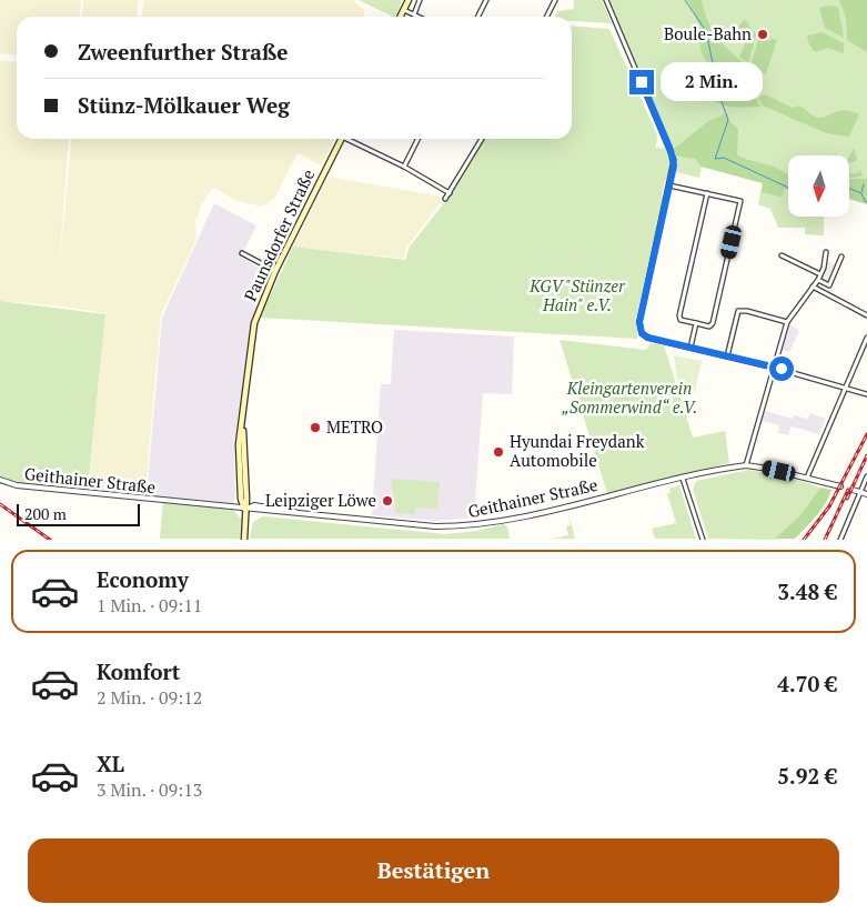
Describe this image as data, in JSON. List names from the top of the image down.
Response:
{
  "streets": {
    "main road": ["Paunsdorfer Straße"],
    "street": ["Geithainer Straße"]
  },
  "crossings": [
    ["Paunsdorfer Straße", "Geithainer Straße"]
  ],
  "parks": ["KGV \"Stünzer Hain\" e.V.", "Kleingartenverein „Sommerwind“ e.V."],
  "places": [
    "Boule-Bahn",
    "METRO",
    "Hyundai Freydank Automobile",
    "Leipziger Löwe"
  ],
  "scale_bar": "200 m",
  "north": "bottom",
  "page": {
    "banner": ["Zweenfurther Straße", "Stünz-Mölkauer Weg"],
    "bubble": "2 Min.",
    "scale": "200 m",
    "list": [
      {
        "name": "Economy",
        "note": "1 Min. · 09:11",
        "value": "3.48 €"
      },
      {
        "name": "Komfort",
        "note": "2 Min. · 09:12",
        "value": "4.70 €"
      },
      {
        "name": "XL",
        "note": "3 Min. · 09:13",
        "value": "5.92 €"
      }
    ],
    "buttons": "Bestätigen"
  }
}
